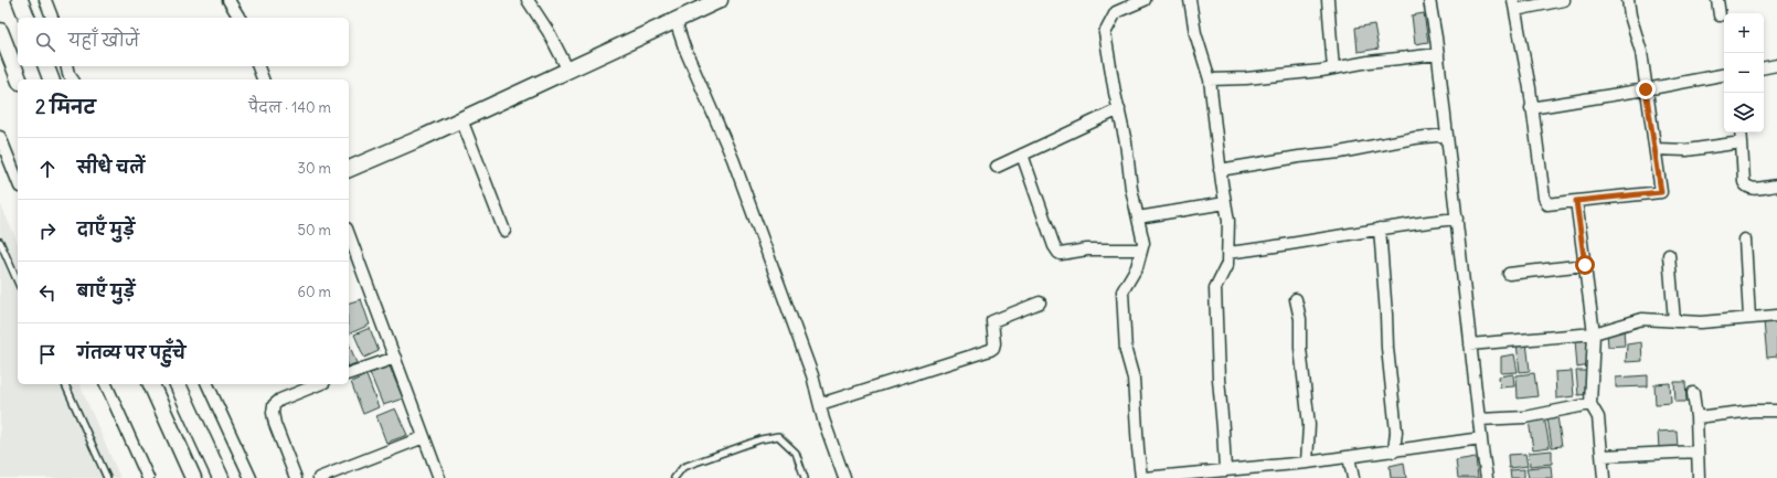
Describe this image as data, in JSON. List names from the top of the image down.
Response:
{
  "page": {
    "map_buttons": ["+", "−"],
    "search": "यहाँ खोजें",
    "heading": ["2 मिनट", "पैदल · 140 m"],
    "list": [
      ["सीधे चलें", "30 m"],
      ["दाएँ मुड़ें", "50 m"],
      ["बाएँ मुड़ें", "60 m"],
      "गंतव्य पर पहुँचे"
    ]
  }
}
